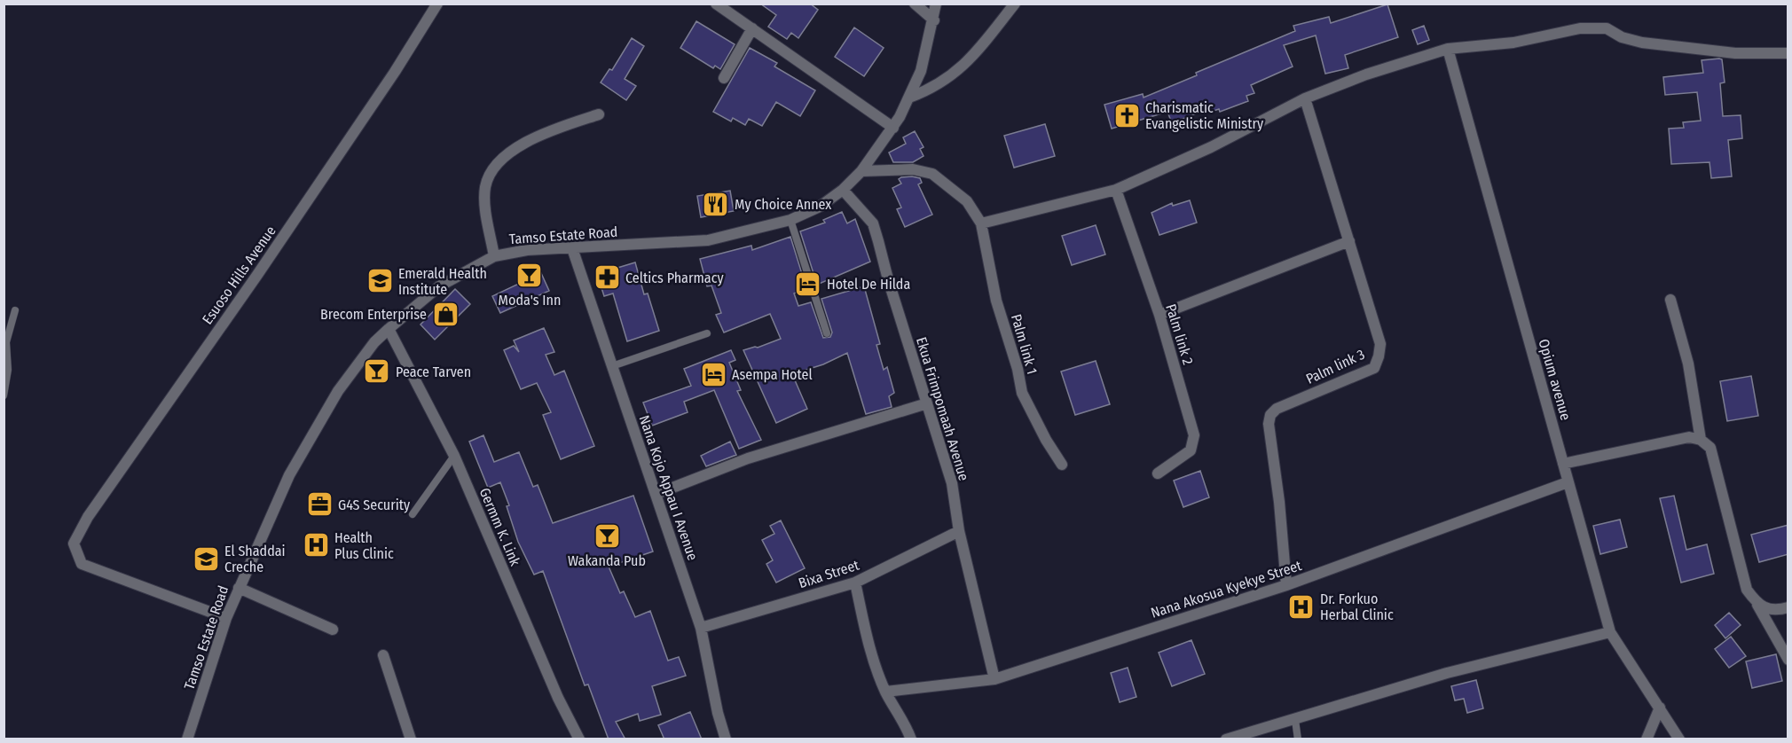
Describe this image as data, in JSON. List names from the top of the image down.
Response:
{
  "streets": {
    "street": [
      "Tamso Estate Road",
      "Esuoso Hills Avenue",
      "Palm link 2",
      "Palm link 1",
      "Palm link 3",
      "Opium avenue",
      "Ekua Frimpomaah Avenue",
      "Nana Kojo Appau I Avenue",
      "Germm K. Link",
      "Bixa Street",
      "Nana Akosua Kyekye Street"
    ]
  },
  "crossings": [
    ["Tamso Estate Road", "Esuoso Hills Avenue"],
    ["Tamso Estate Road", "Ekua Frimpomaah Avenue"],
    ["Tamso Estate Road", "Nana Kojo Appau I Avenue"],
    ["Tamso Estate Road", "Germm K. Link"],
    ["Palm link 3", "Nana Akosua Kyekye Street"],
    ["Opium avenue", "Nana Akosua Kyekye Street"],
    ["Ekua Frimpomaah Avenue", "Bixa Street"],
    ["Ekua Frimpomaah Avenue", "Nana Akosua Kyekye Street"],
    ["Nana Kojo Appau I Avenue", "Bixa Street"]
  ],
  "places": {
    "church": ["Charismatic Evangelistic Ministry"],
    "restaurant": ["My Choice Annex"],
    "bar": ["Moda's Inn", "Peace Tarven", "Wakanda Pub"],
    "pharmacy": ["Celtics Pharmacy"],
    "school or university": ["Emerald Health Institute", "El Shaddai Creche"],
    "hotel": ["Hotel De Hilda", "Asempa Hotel"],
    "shop": ["Brecom Enterprise"],
    "office": ["G4S Security"],
    "hospital": ["Health Plus Clinic", "Dr. Forkuo Herbal Clinic"]
  }
}
